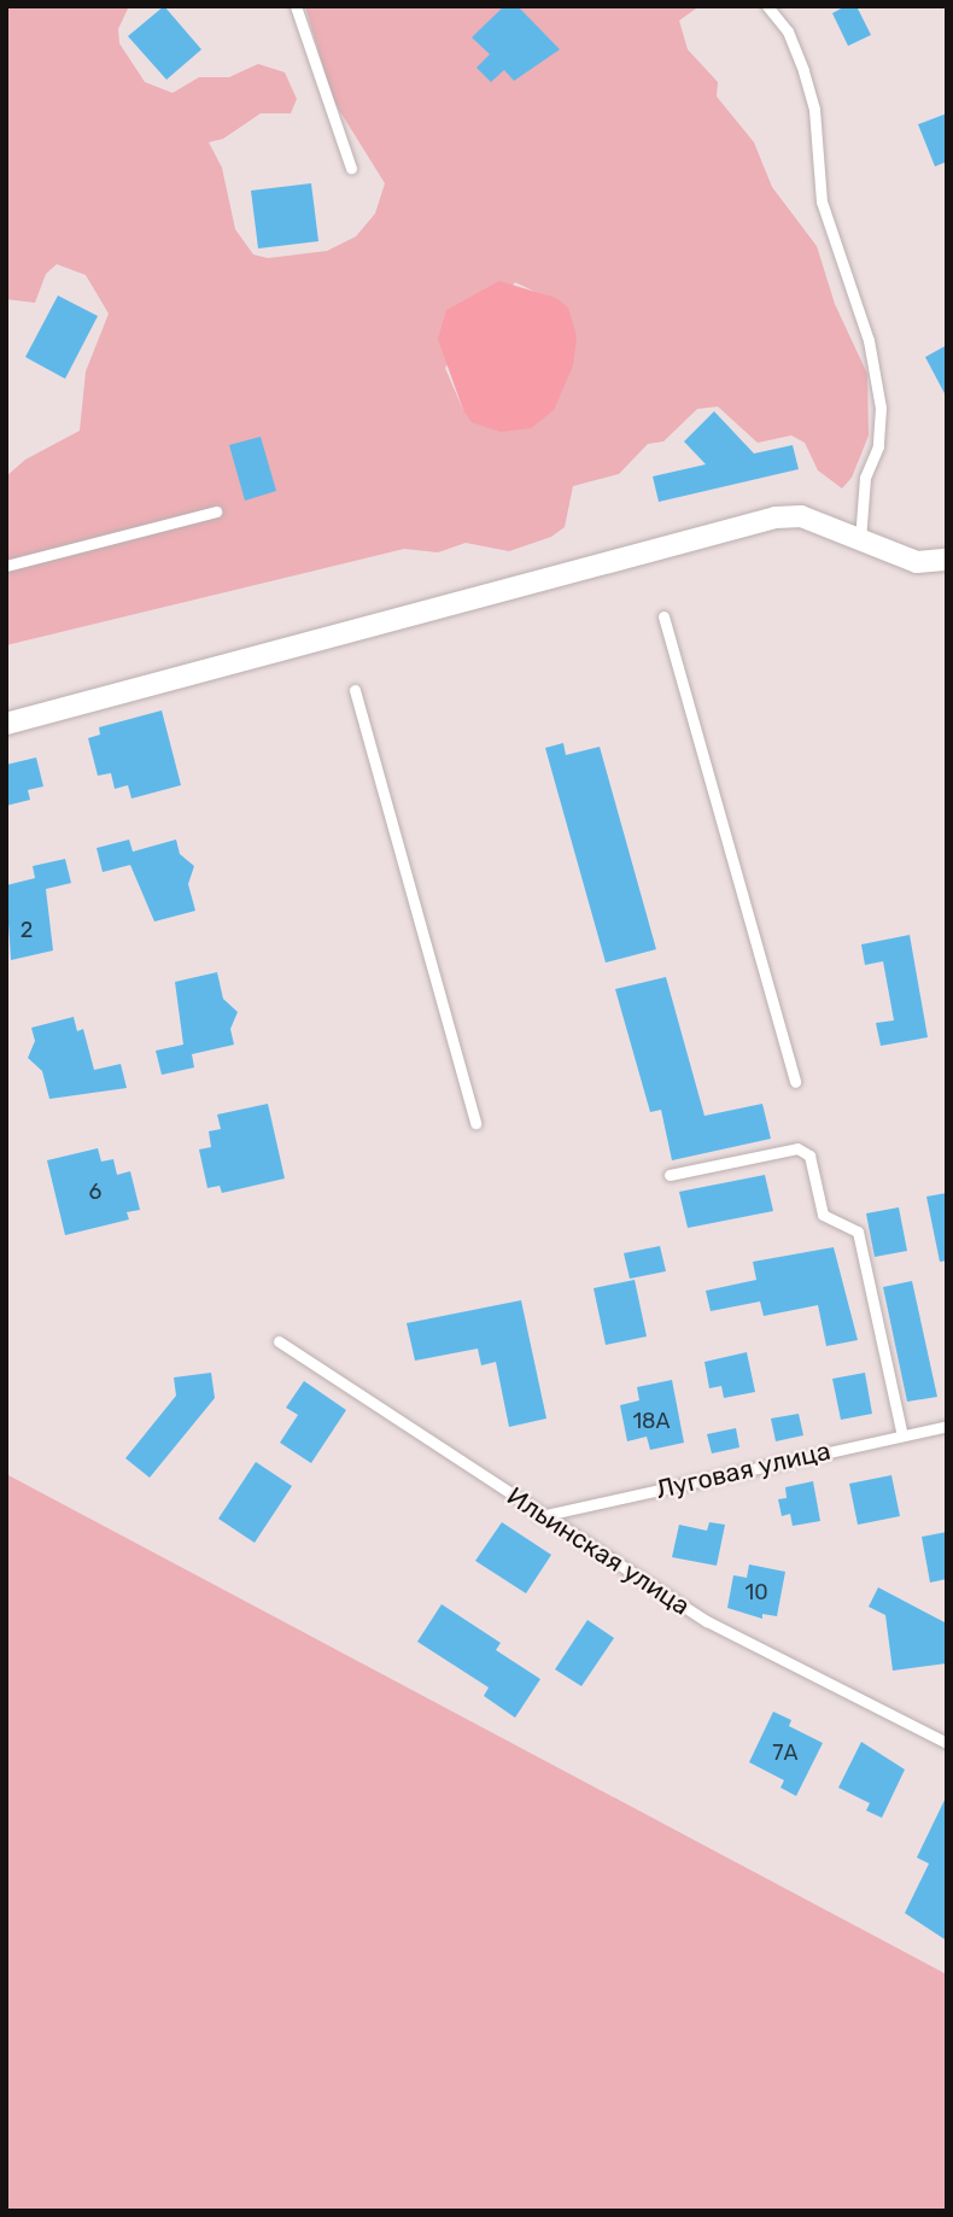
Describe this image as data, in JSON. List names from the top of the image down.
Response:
{
  "streets": {
    "lane": ["Луговая улица", "Ильинская улица"]
  },
  "crossings": [
    ["Луговая улица", "Ильинская улица"]
  ],
  "house_numbers": [
    "2",
    "6",
    "18А",
    "10",
    "7А"
  ]
}
